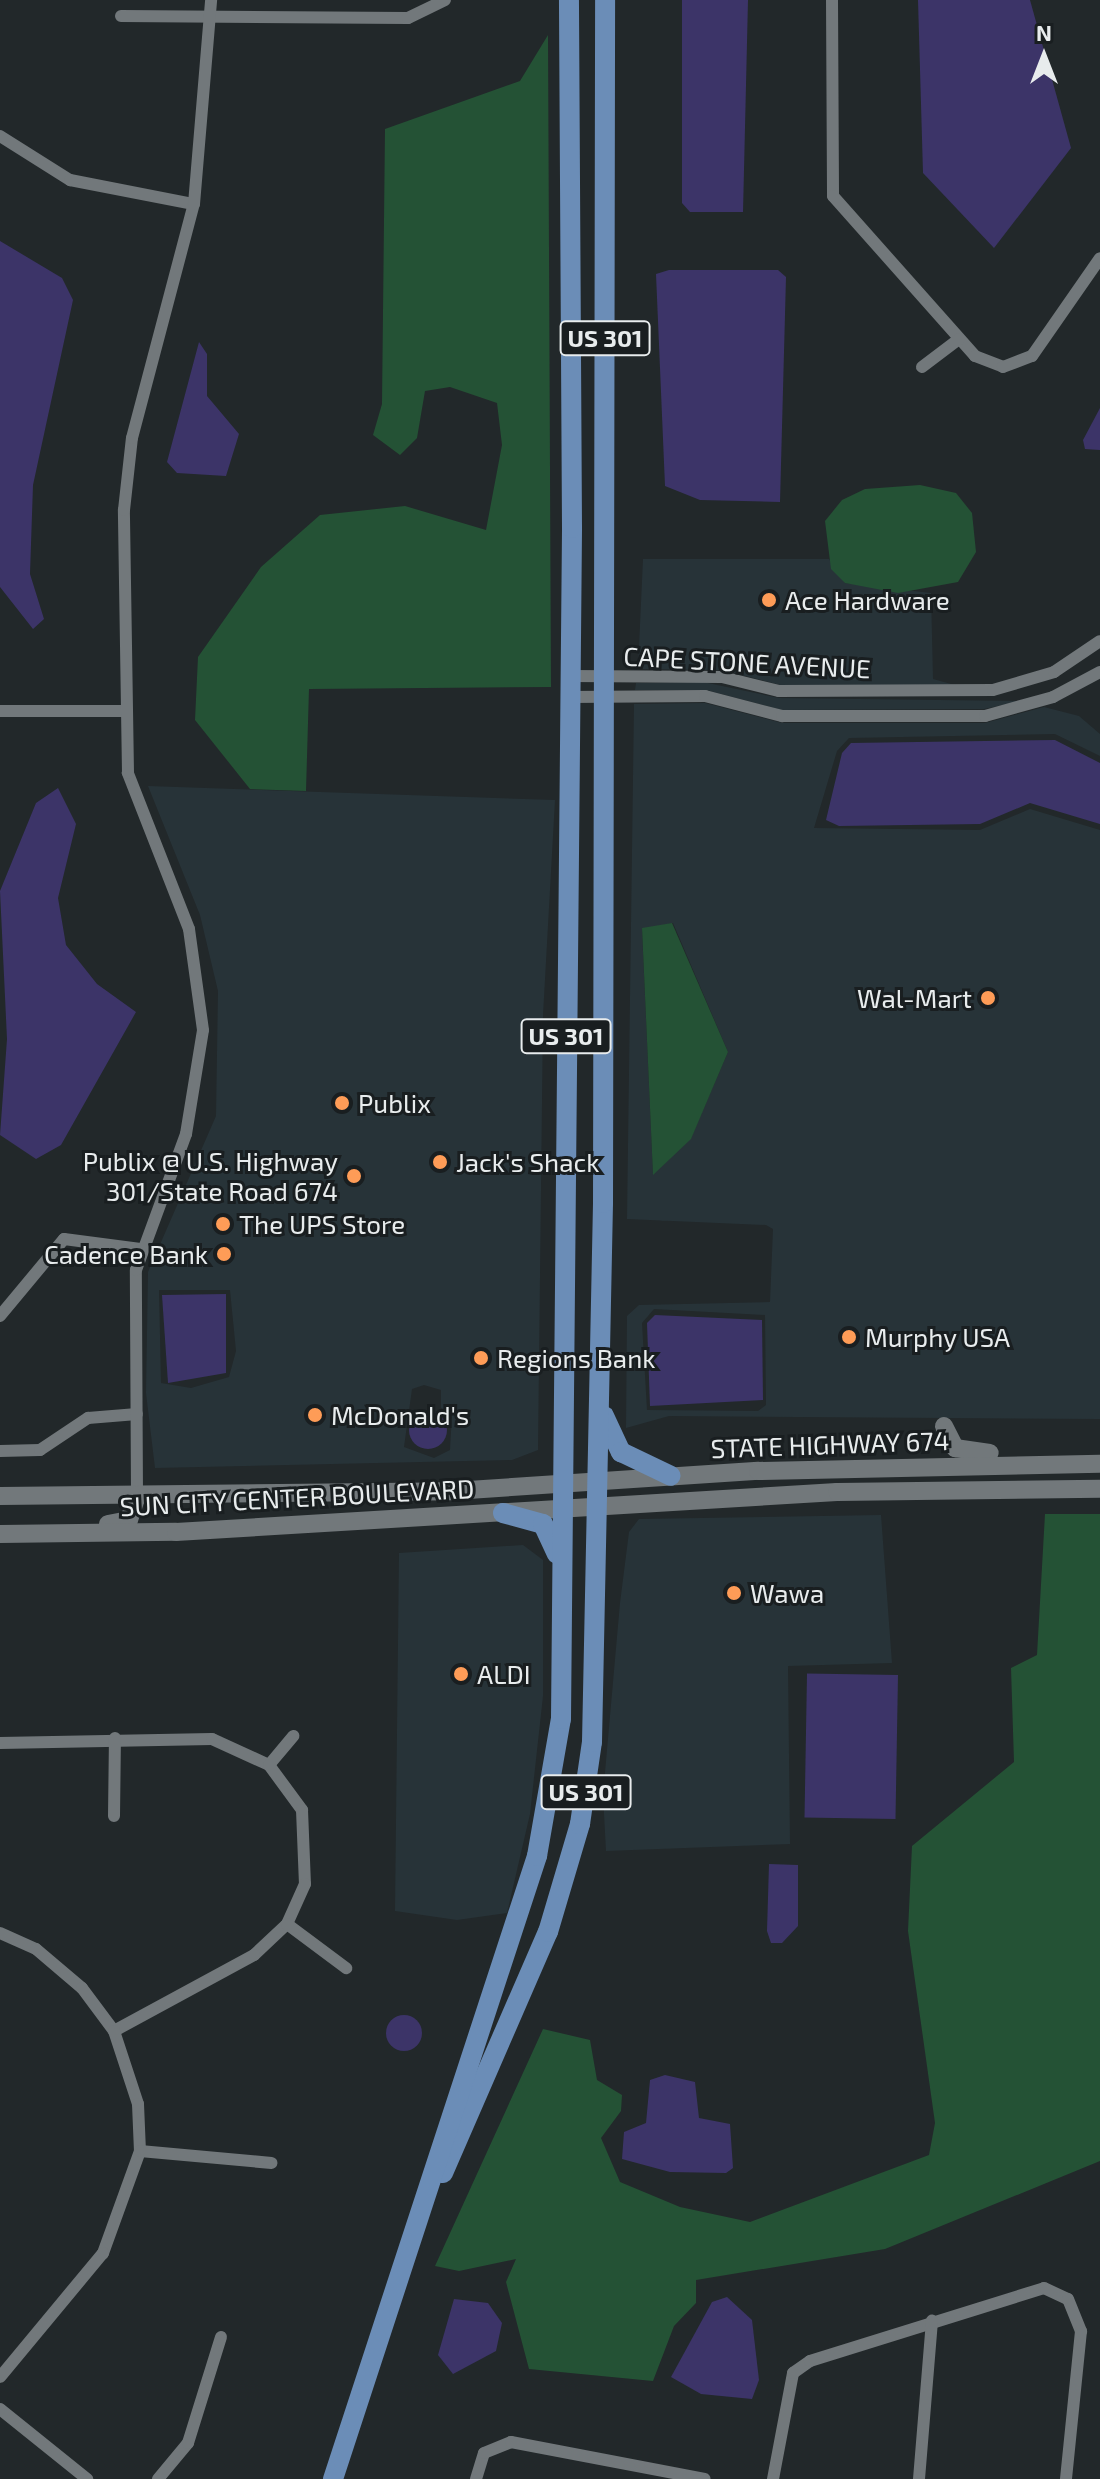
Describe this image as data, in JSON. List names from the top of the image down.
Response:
{
  "streets": {
    "main road": ["US 301", "STATE HIGHWAY 674", "SUN CITY CENTER BOULEVARD"],
    "street": ["CAPE STONE AVENUE"]
  },
  "crossings": [
    ["US 301", "CAPE STONE AVENUE"],
    ["US 301", "STATE HIGHWAY 674"],
    ["US 301", "SUN CITY CENTER BOULEVARD"],
    ["STATE HIGHWAY 674", "SUN CITY CENTER BOULEVARD"]
  ],
  "places": [
    "Ace Hardware",
    "Wal-Mart",
    "Publix",
    "Jack's Shack",
    "Publix @ U.S. Highway 301/State Road 674",
    "The UPS Store",
    "Cadence Bank",
    "Murphy USA",
    "Regions Bank",
    "McDonald's",
    "Wawa",
    "ALDI"
  ],
  "north": "top"
}
